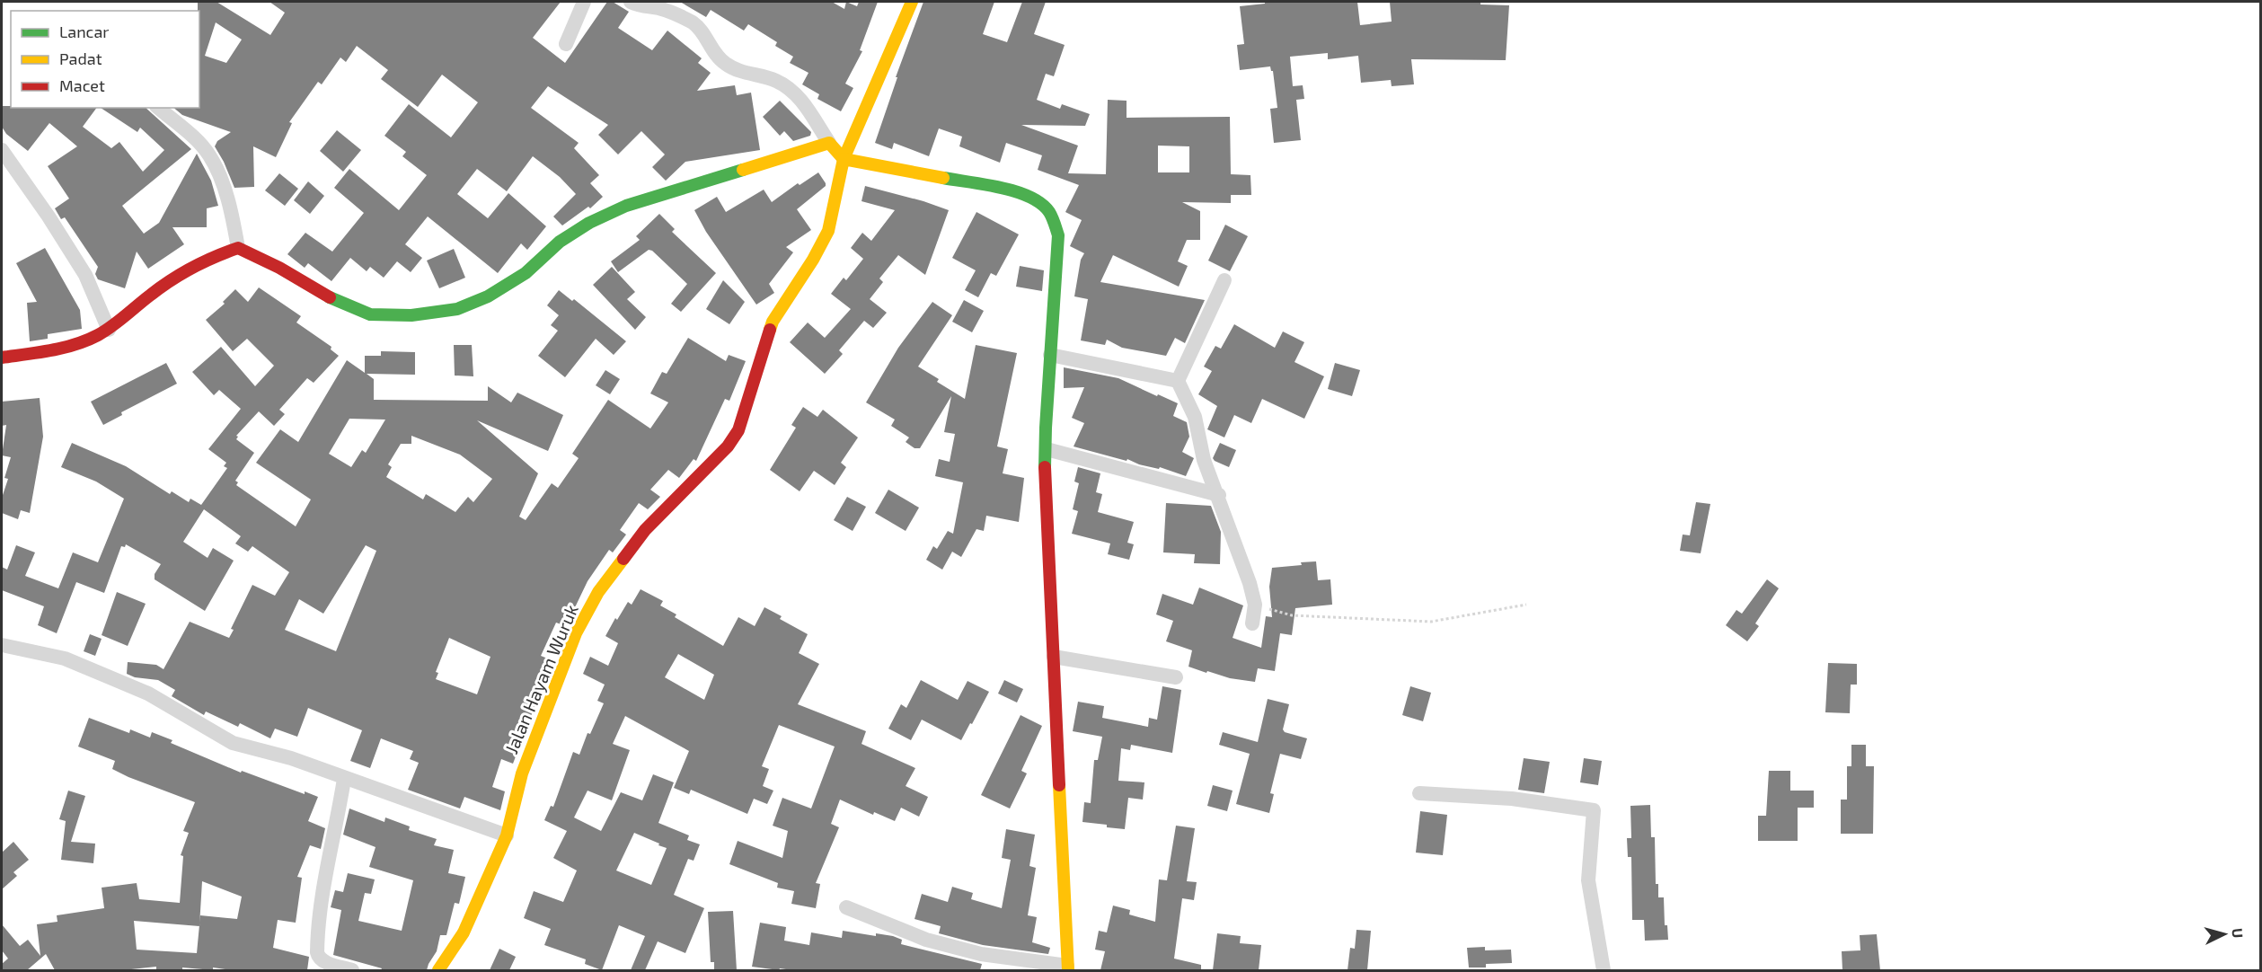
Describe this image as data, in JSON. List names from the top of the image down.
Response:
{
  "streets": {
    "street": ["Jalan Hayam Wuruk"]
  },
  "legend": ["Lancar", "Padat", "Macet"],
  "north": "right"
}
